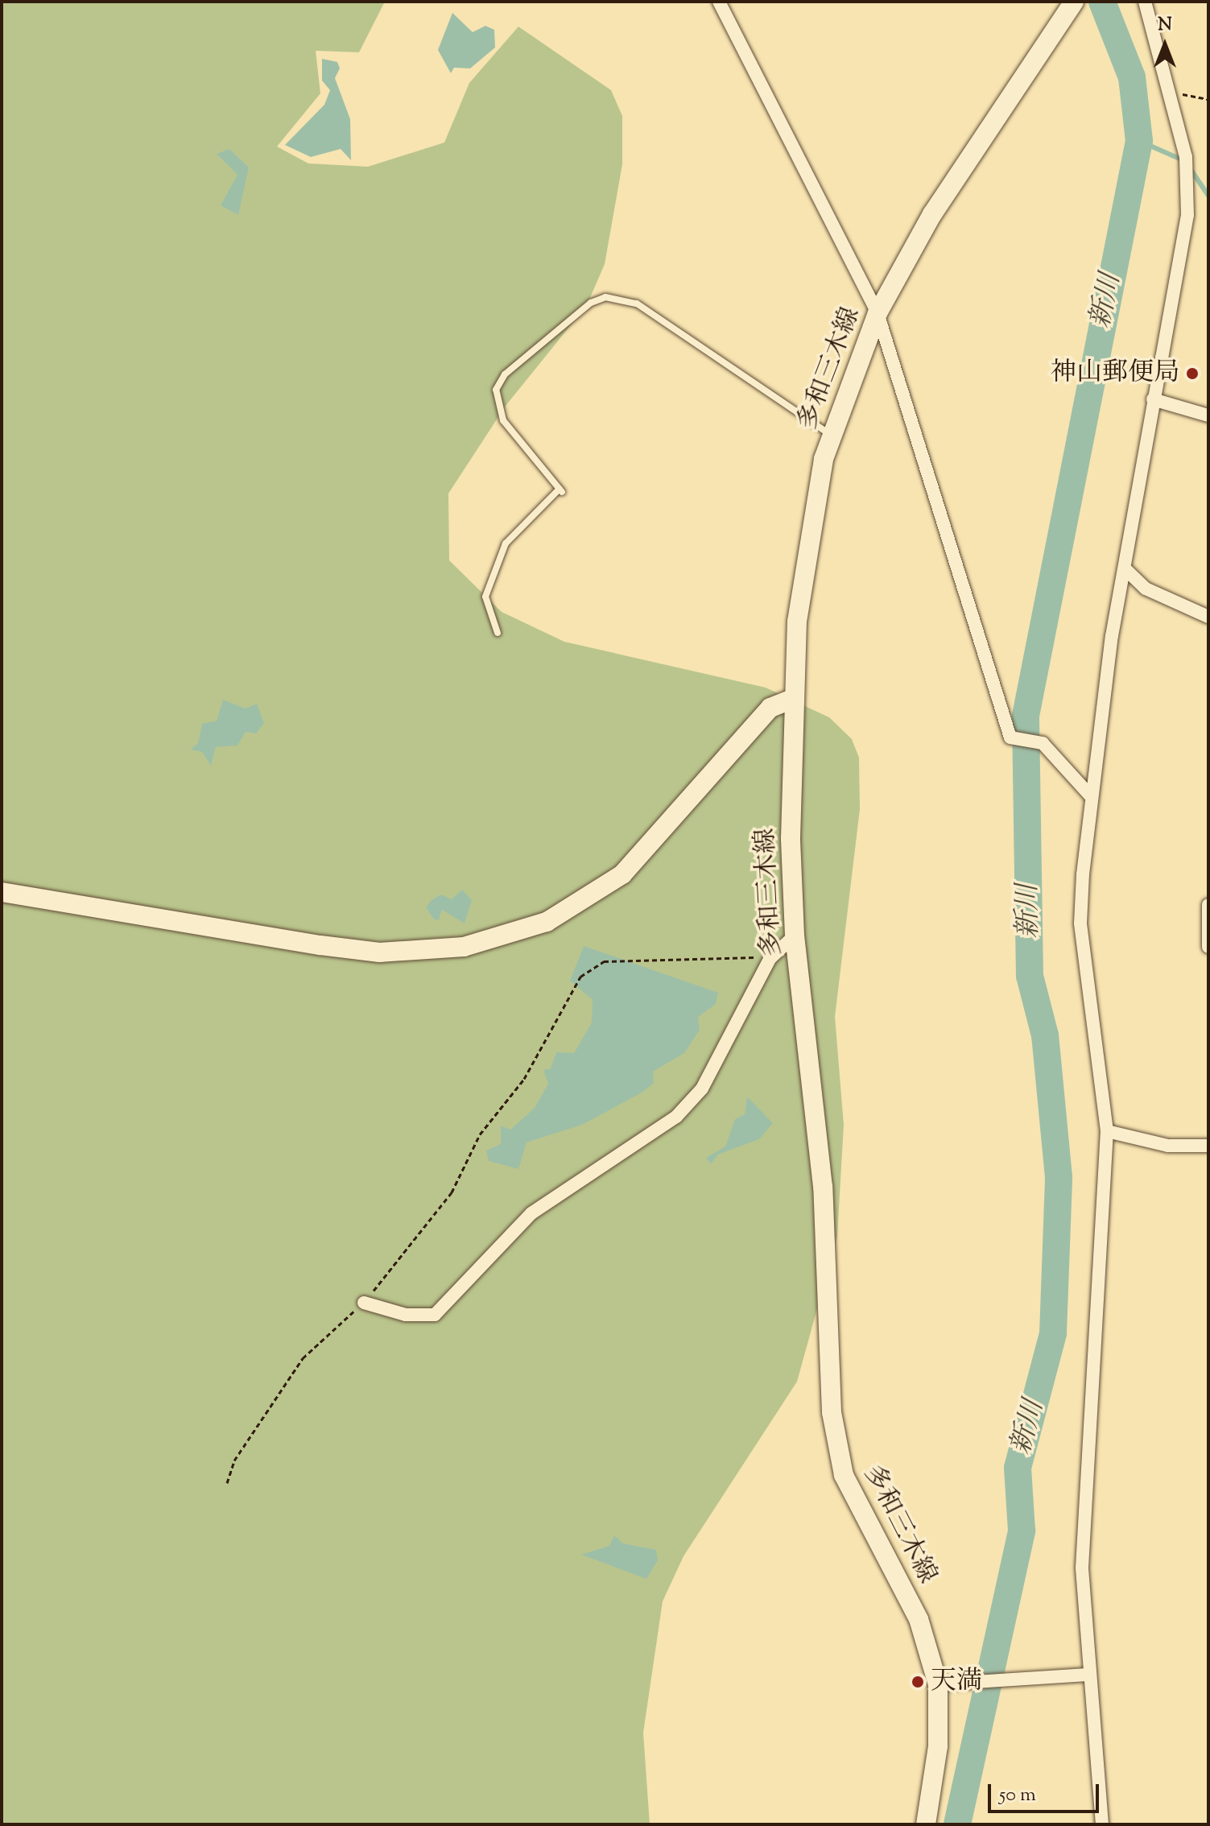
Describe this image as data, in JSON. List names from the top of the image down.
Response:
{
  "streets": {
    "main road": ["多和三木線"]
  },
  "water": ["新川"],
  "places": ["神山郵便局", "天満"],
  "scale_bar": "50 m",
  "north": "top"
}
